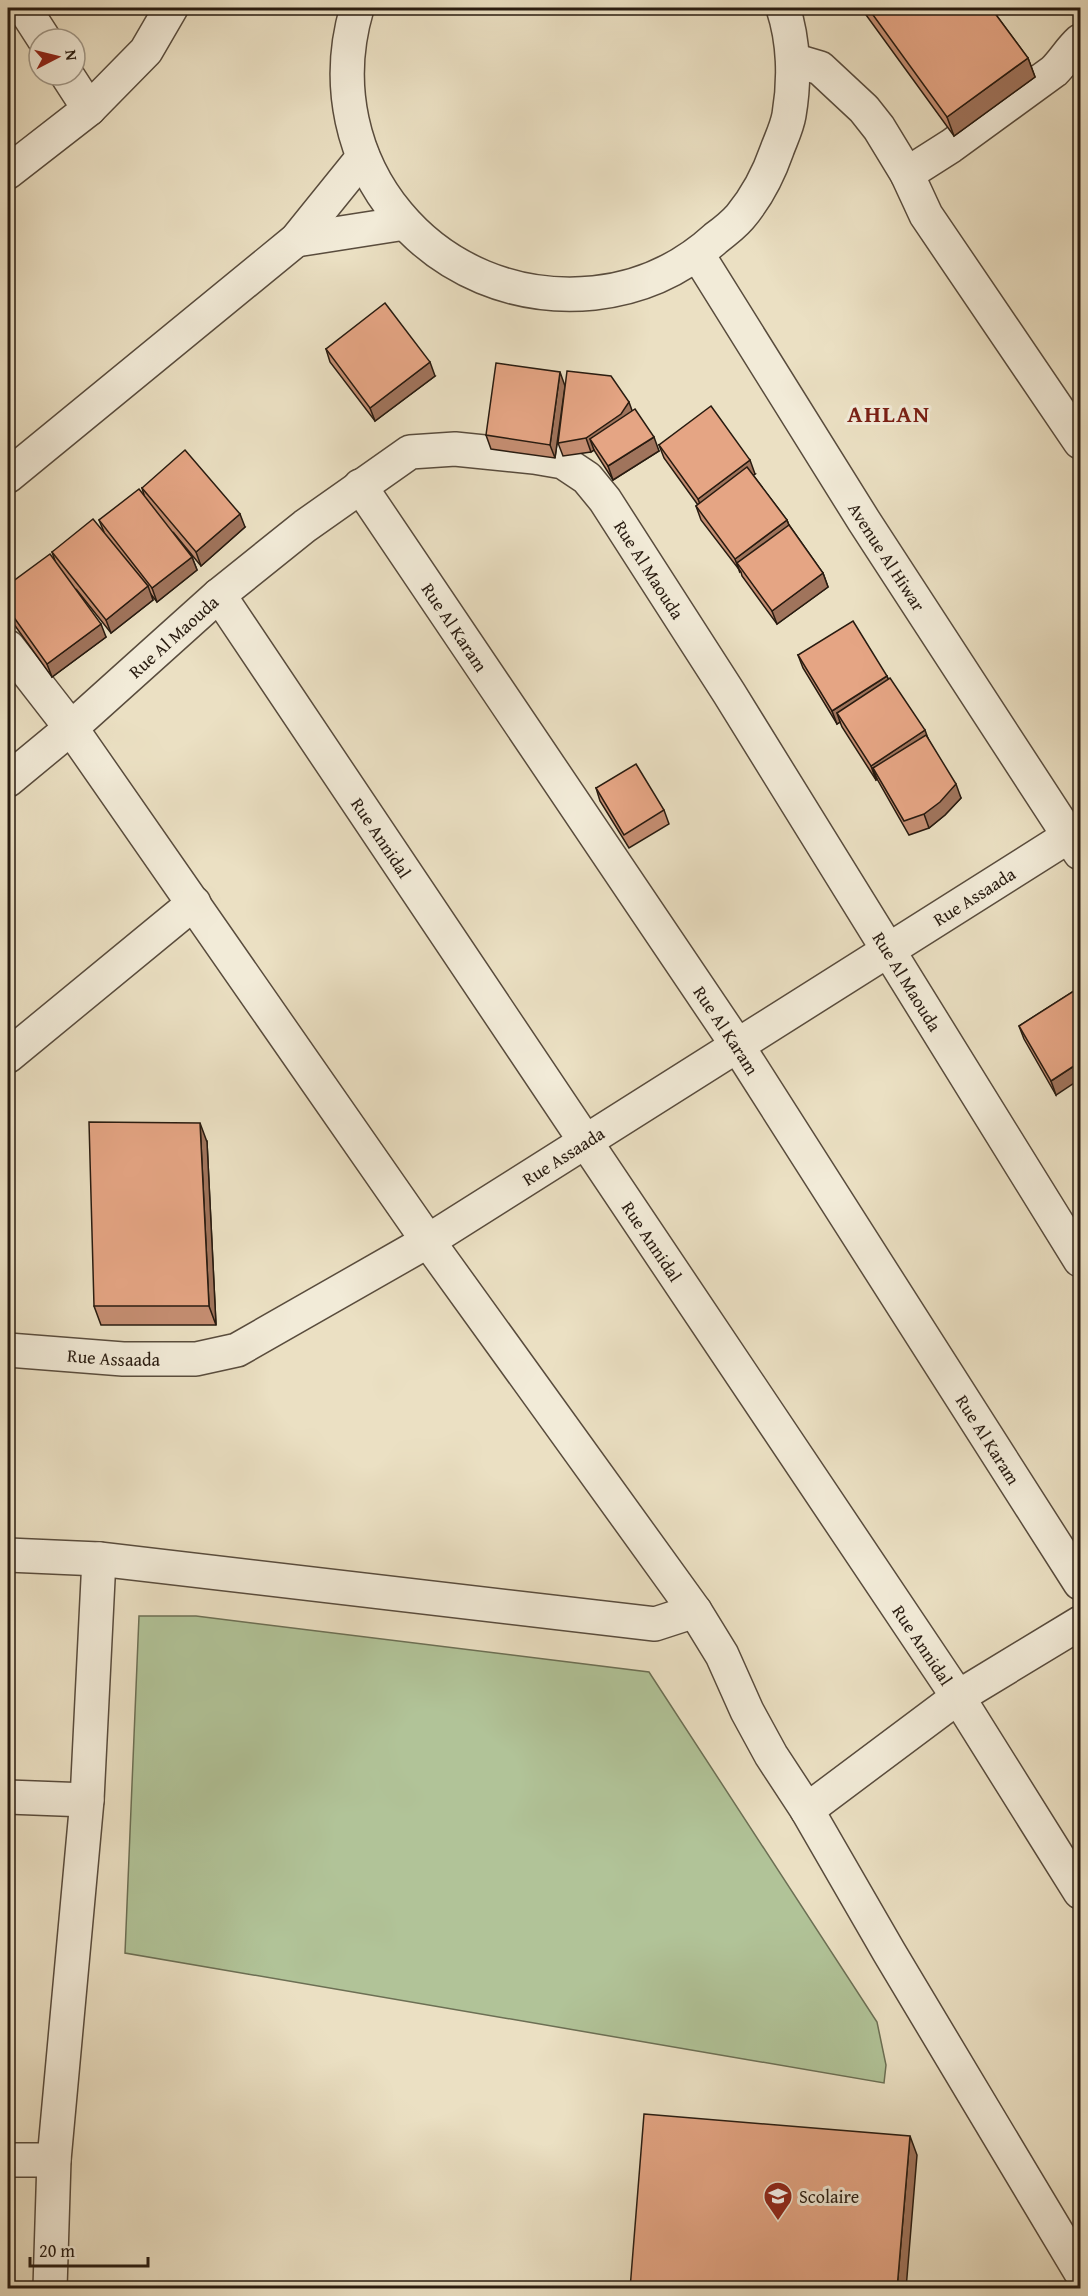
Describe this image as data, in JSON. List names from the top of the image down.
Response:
{
  "streets": {
    "street": [
      "Avenue Al Hiwar",
      "Rue Al Maouda",
      "Rue Al Karam",
      "Rue Annidal",
      "Rue Assaada"
    ]
  },
  "crossings": [
    ["Avenue Al Hiwar", "Rue Assaada"],
    ["Rue Al Maouda", "Rue Al Karam"],
    ["Rue Al Maouda", "Rue Annidal"],
    ["Rue Al Maouda", "Rue Assaada"],
    ["Rue Al Karam", "Rue Assaada"],
    ["Rue Annidal", "Rue Assaada"]
  ],
  "districts": ["AHLAN"],
  "places": {
    "school or university": ["Scolaire"]
  },
  "scale_bar": "20 m",
  "north": "right"
}
